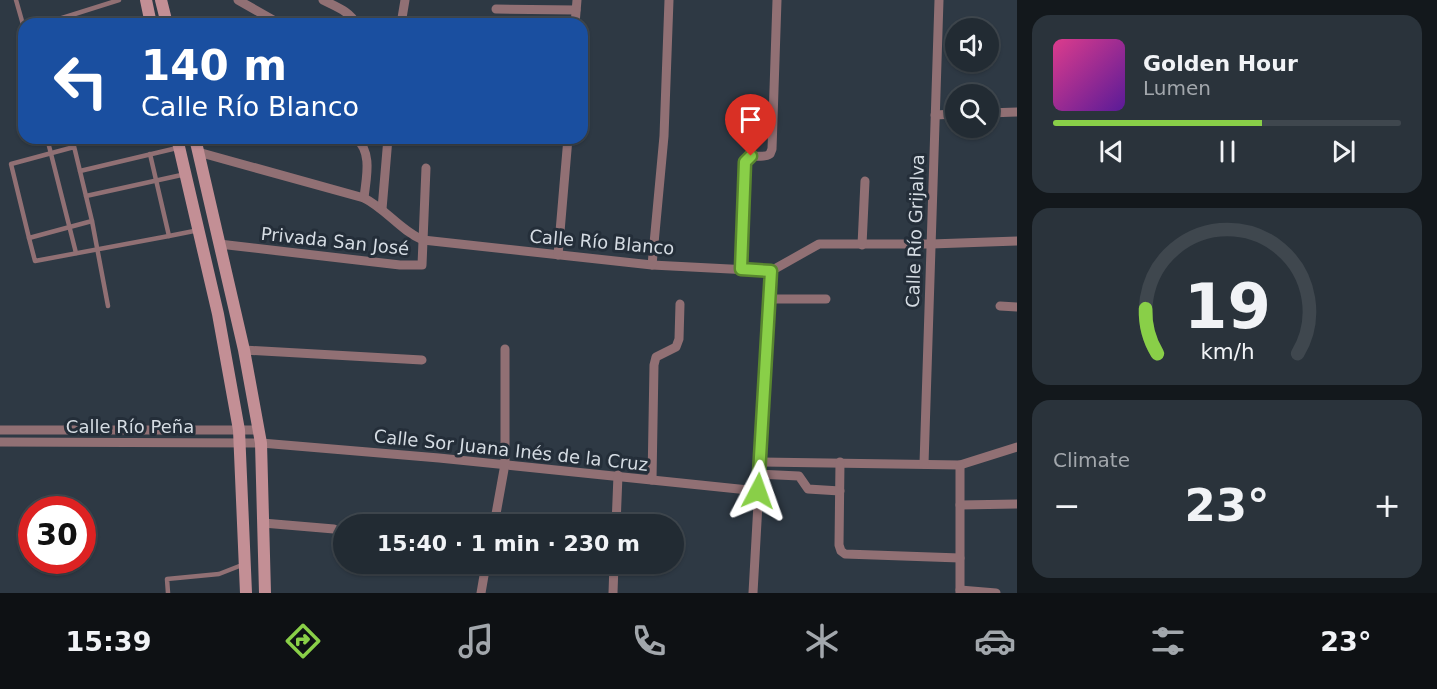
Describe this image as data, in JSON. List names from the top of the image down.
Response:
{
  "streets": {
    "street": [
      "Calle Río Grijalva",
      "Privada San José",
      "Calle Río Blanco",
      "Calle Río Peña",
      "Calle Sor Juana Inés de la Cruz"
    ]
  },
  "crossings": [
    ["Privada San José", "Calle Río Blanco"],
    ["Calle Río Peña", "Calle Sor Juana Inés de la Cruz"]
  ],
  "page": {
    "turn": ["140 m", "Calle Río Blanco"],
    "song": ["Golden Hour", "Lumen"],
    "tile": "Climate",
    "heat": ["−", "23°", "+"],
    "limit": "30",
    "trip": "15:40 · 1 min · 230 m",
    "tabs": ["15:39", "23°"],
    "gauge": ["19", "km/h"]
  }
}
